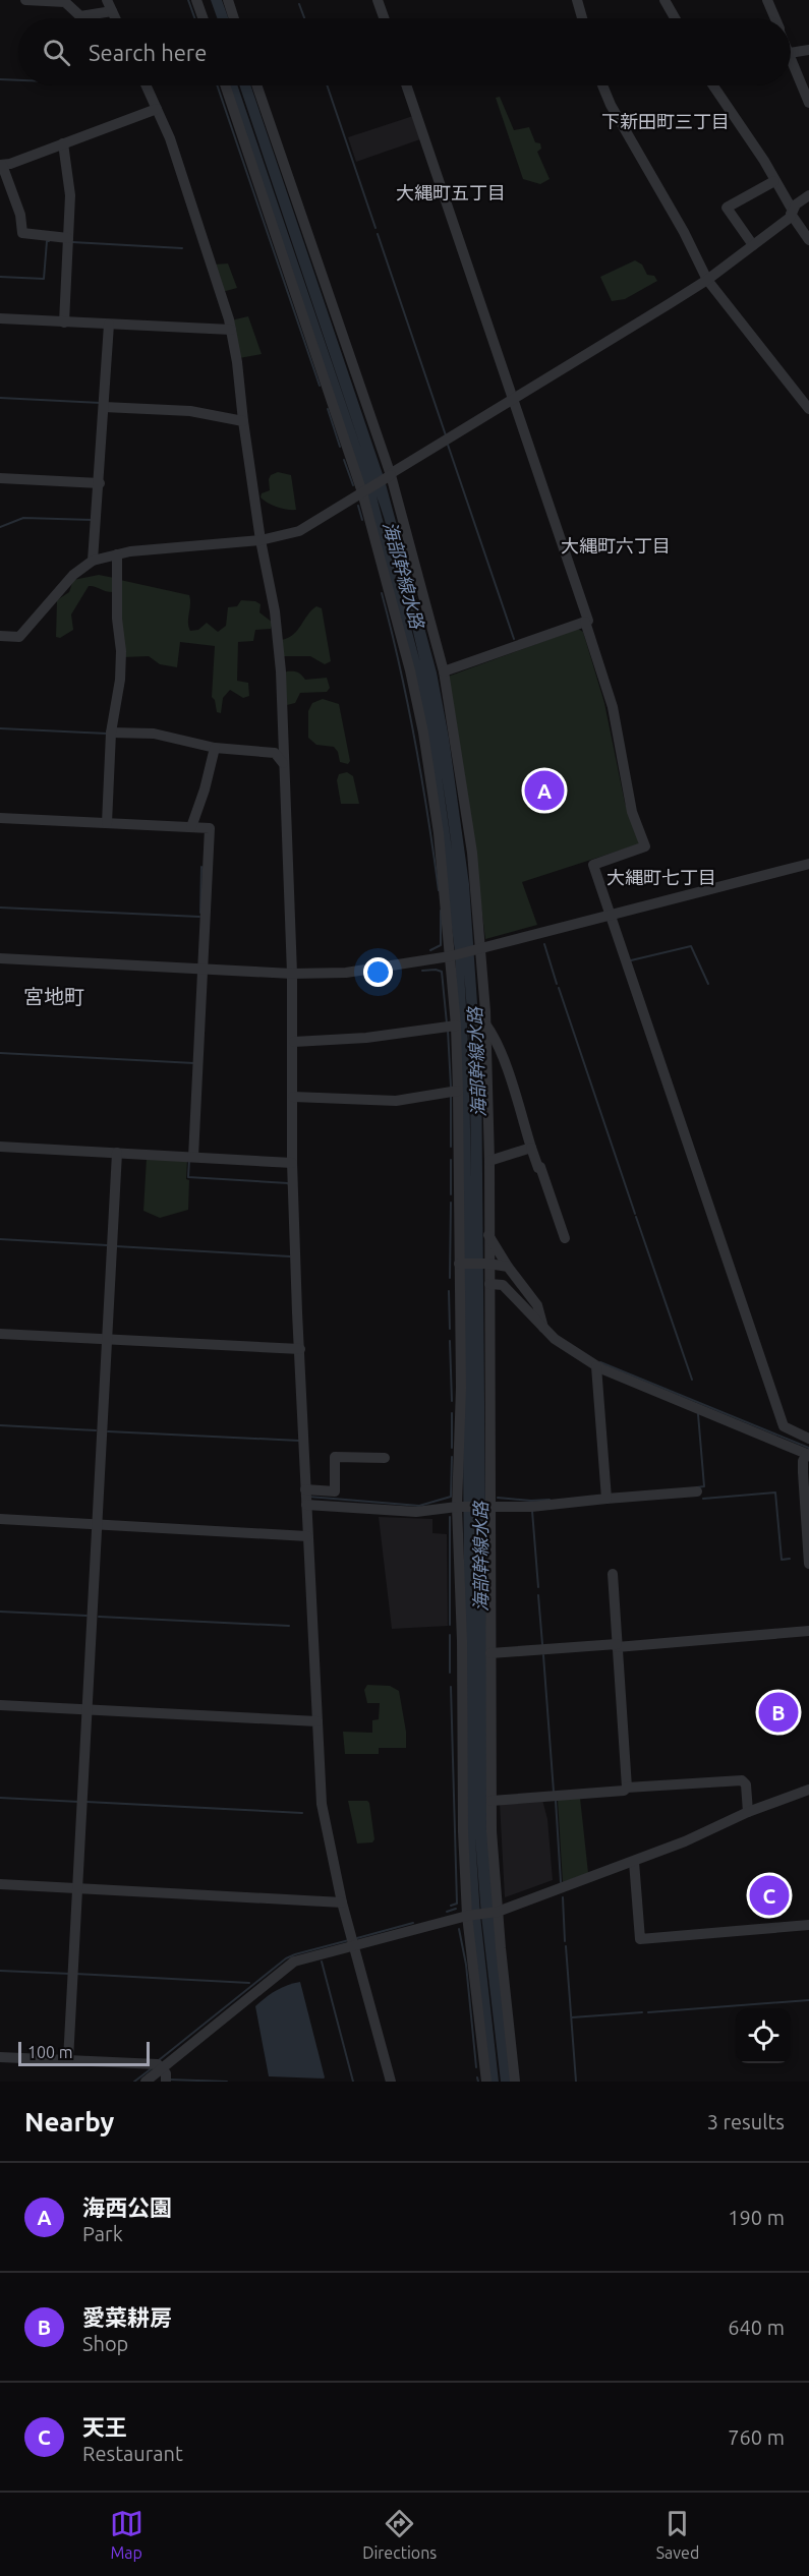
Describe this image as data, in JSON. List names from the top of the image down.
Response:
{
  "districts": [
    "下新田町三丁目",
    "大縄町五丁目",
    "大縄町六丁目",
    "大縄町七丁目",
    "宮地町"
  ],
  "water": ["海部幹線水路"],
  "scale_bar": "100 m",
  "page": {
    "search": "Search here",
    "pins": ["A", "B", "C"],
    "scale": "100 m",
    "heading": ["Nearby", "3 results"],
    "list": [
      {
        "mark": "A",
        "name": "海西公園",
        "note": "Park",
        "value": "190 m"
      },
      {
        "mark": "B",
        "name": "愛菜耕房",
        "note": "Shop",
        "value": "640 m"
      },
      {
        "mark": "C",
        "name": "天王",
        "note": "Restaurant",
        "value": "760 m"
      }
    ],
    "nav": ["Map", "Directions", "Saved"]
  }
}
